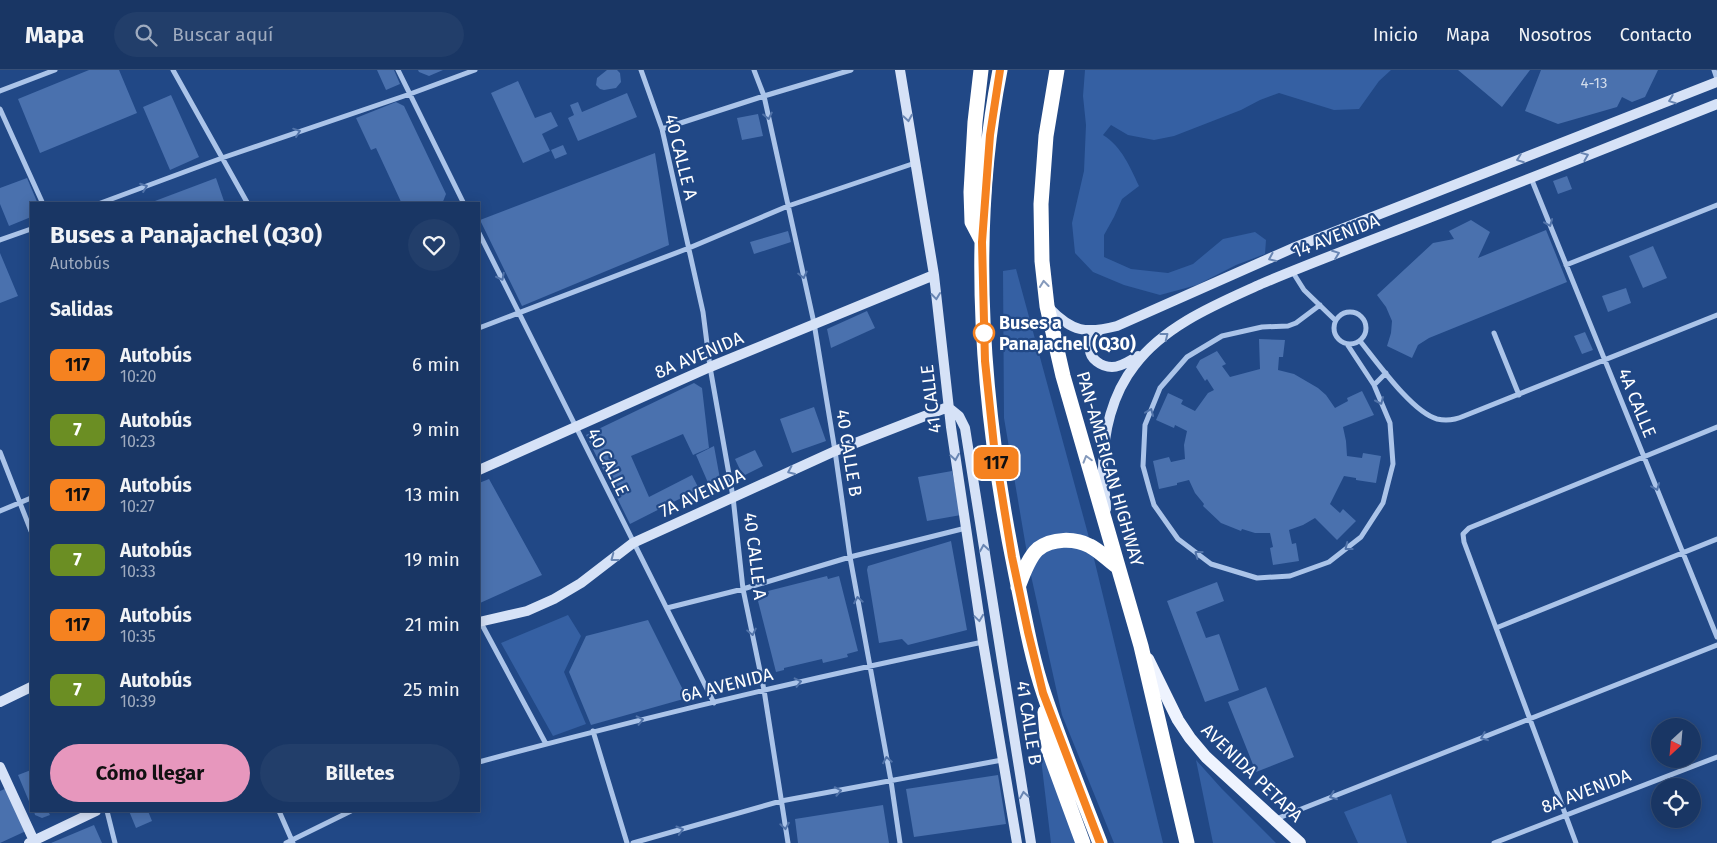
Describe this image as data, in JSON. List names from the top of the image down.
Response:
{
  "streets": {
    "highway": ["PAN-AMERICAN HIGHWAY"],
    "main road": [
      "14 AVENIDA",
      "8A AVENIDA",
      "41 CALLE",
      "7A AVENIDA",
      "41 CALLE B",
      "AVENIDA PETAPA"
    ],
    "street": [
      "40 CALLE A",
      "4A CALLE",
      "40 CALLE B",
      "40 CALLE",
      "6A AVENIDA"
    ]
  },
  "crossings": [
    ["40 CALLE A", "8A AVENIDA"],
    ["40 CALLE A", "7A AVENIDA"],
    ["40 CALLE A", "6A AVENIDA"],
    ["14 AVENIDA", "4A CALLE"],
    ["14 AVENIDA", "PAN-AMERICAN HIGHWAY"],
    ["8A AVENIDA", "41 CALLE"],
    ["8A AVENIDA", "40 CALLE B"],
    ["8A AVENIDA", "40 CALLE"],
    ["41 CALLE", "7A AVENIDA"],
    ["41 CALLE", "6A AVENIDA"],
    ["41 CALLE", "41 CALLE B"],
    ["40 CALLE B", "7A AVENIDA"],
    ["40 CALLE B", "6A AVENIDA"],
    ["40 CALLE", "7A AVENIDA"],
    ["40 CALLE", "6A AVENIDA"],
    ["PAN-AMERICAN HIGHWAY", "AVENIDA PETAPA"],
    ["7A AVENIDA", "41 CALLE B"]
  ],
  "one_way": [
    "41 CALLE",
    "4A CALLE",
    "7A AVENIDA",
    "6A AVENIDA",
    "41 CALLE B"
  ],
  "places": ["Buses a Panajachel (Q30)"],
  "lines": ["bus line 117"],
  "house_numbers": ["4-13"],
  "north": "bottom left",
  "page": {
    "header": "Mapa",
    "search": "Buscar aquí",
    "nav": [
      "Inicio",
      "Mapa",
      "Nosotros",
      "Contacto"
    ],
    "on_map": "117",
    "heading": [
      ["Buses a Panajachel (Q30)", "Autobús"],
      "Salidas"
    ],
    "list": [
      {
        "mark": "117",
        "name": "Autobús",
        "note": "10:20",
        "value": "6 min"
      },
      {
        "mark": "7",
        "name": "Autobús",
        "note": "10:23",
        "value": "9 min"
      },
      {
        "mark": "117",
        "name": "Autobús",
        "note": "10:27",
        "value": "13 min"
      },
      {
        "mark": "7",
        "name": "Autobús",
        "note": "10:33",
        "value": "19 min"
      },
      {
        "mark": "117",
        "name": "Autobús",
        "note": "10:35",
        "value": "21 min"
      },
      {
        "mark": "7",
        "name": "Autobús",
        "note": "10:39",
        "value": "25 min"
      }
    ],
    "buttons": ["Cómo llegar", "Billetes"]
  }
}
